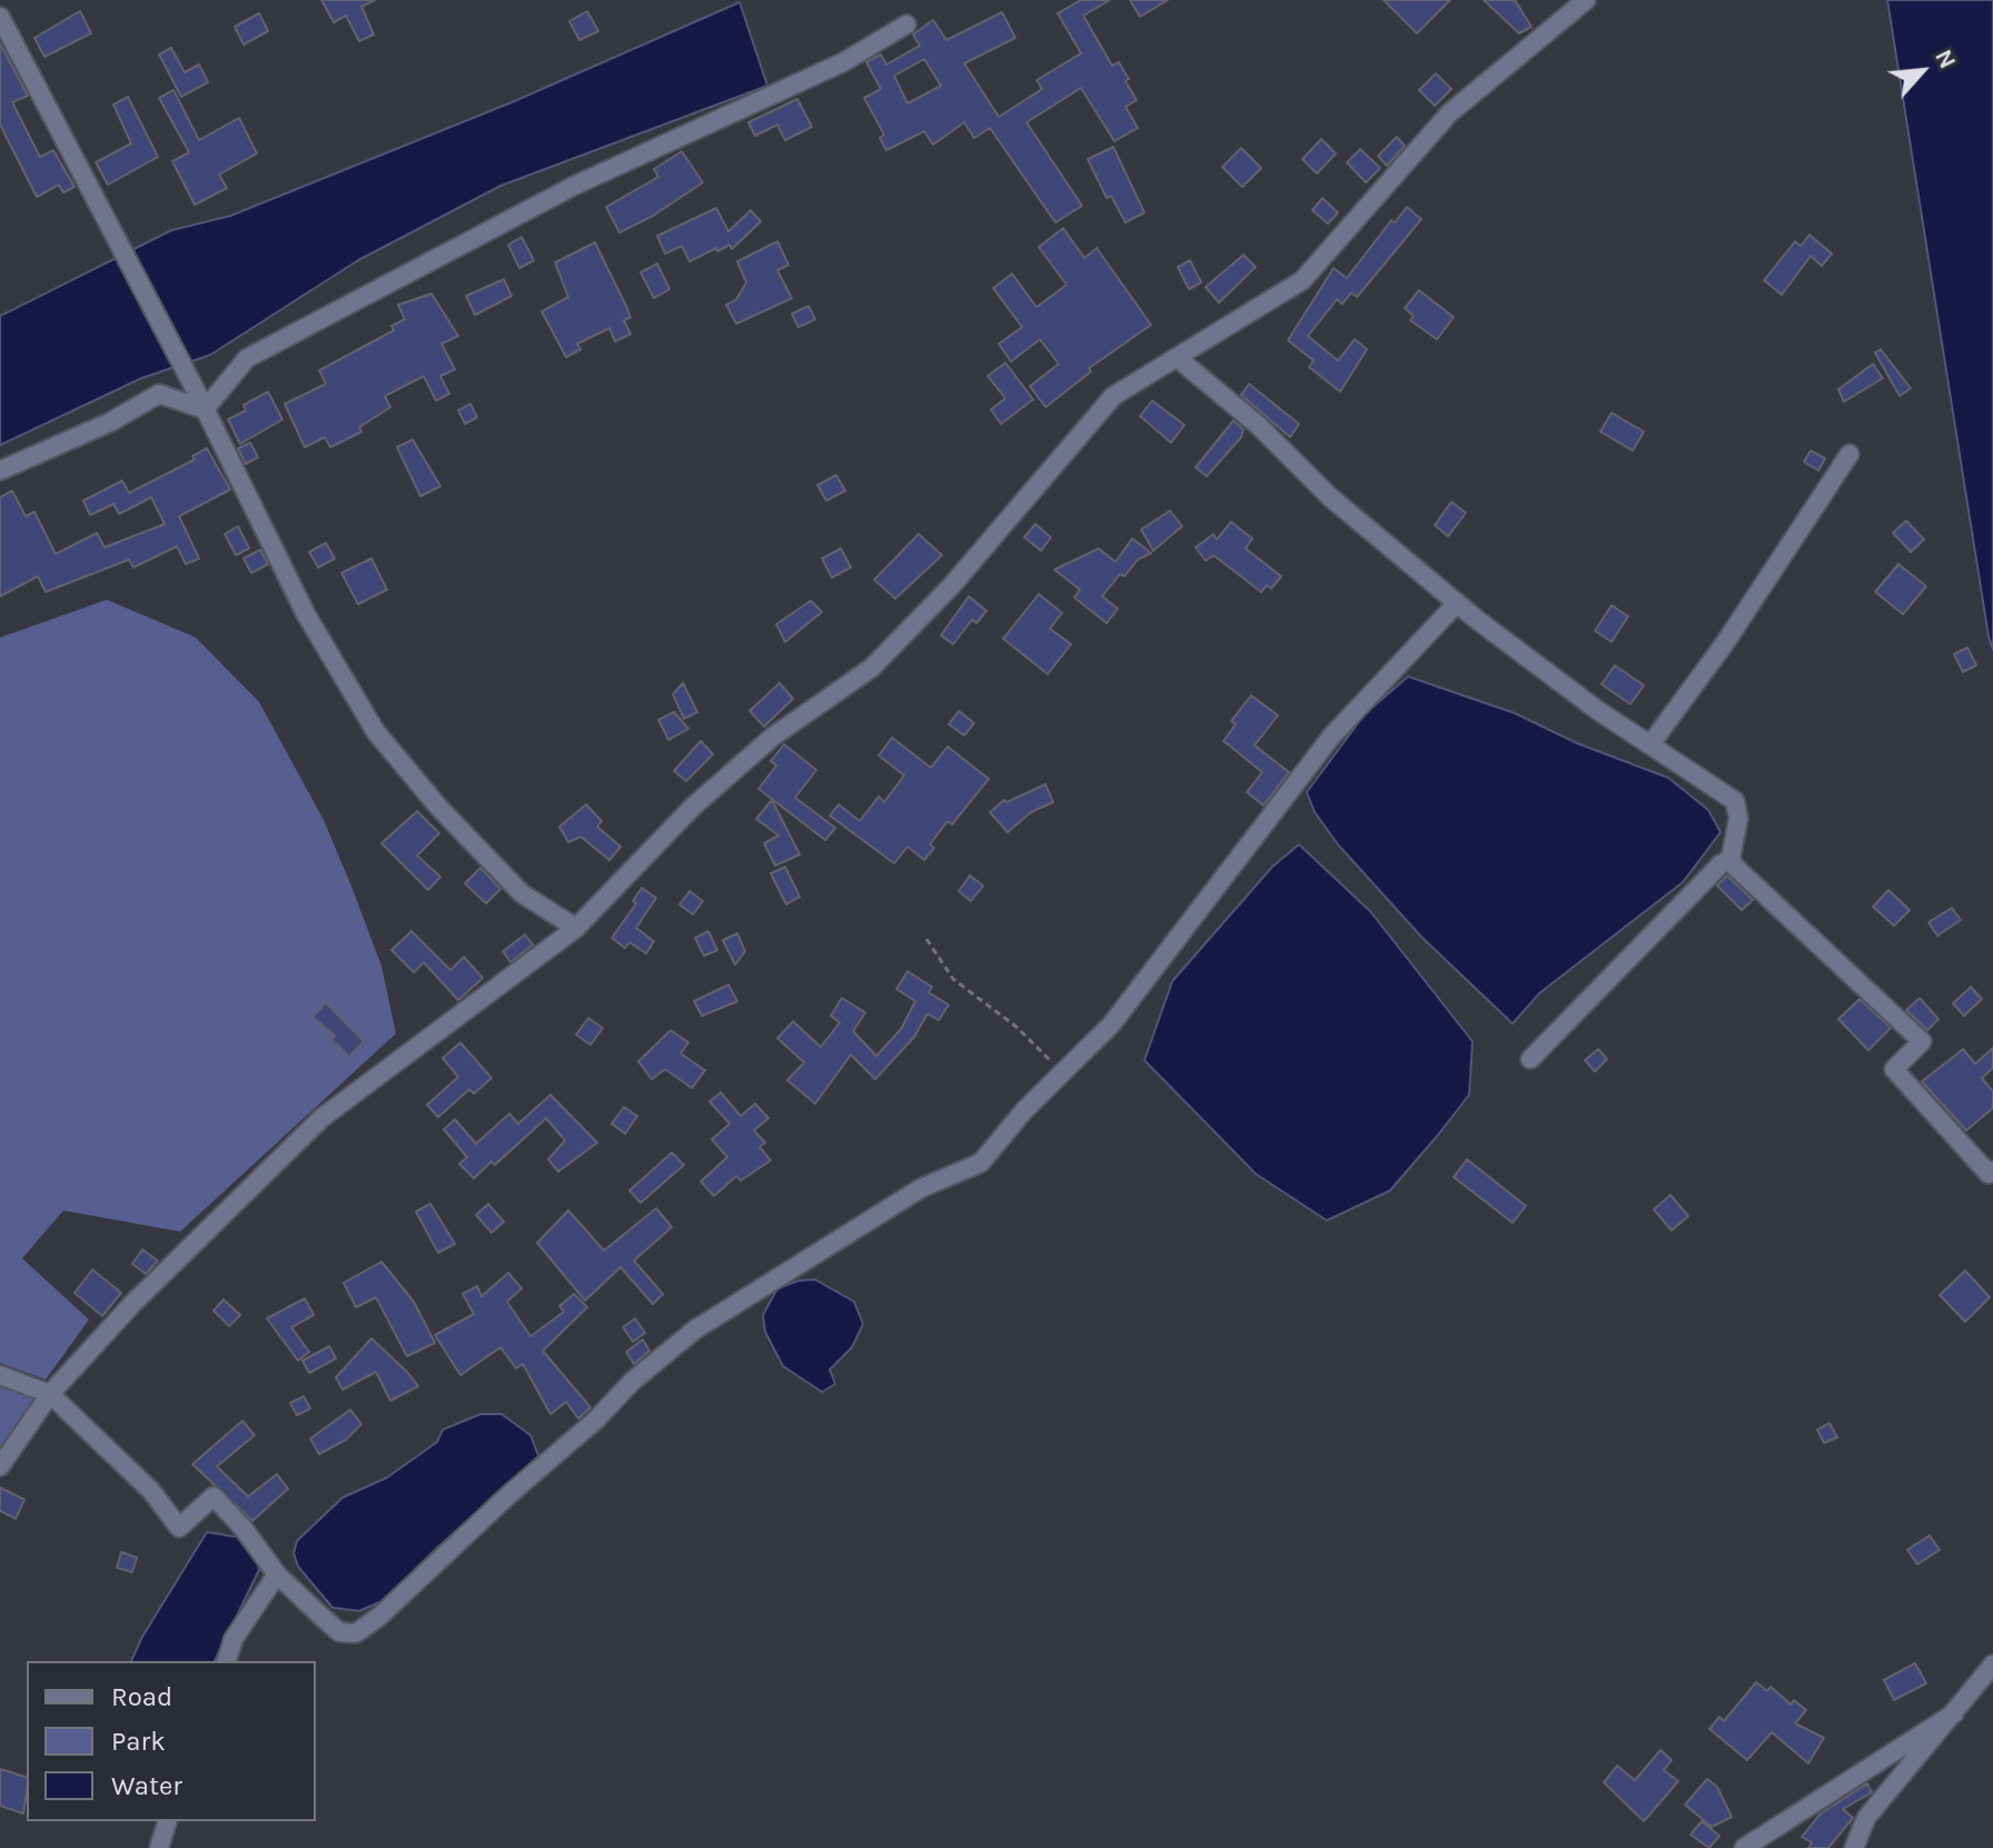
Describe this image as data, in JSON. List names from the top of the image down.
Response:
{
  "legend": ["Road", "Park", "Water"],
  "north": "top right"
}
